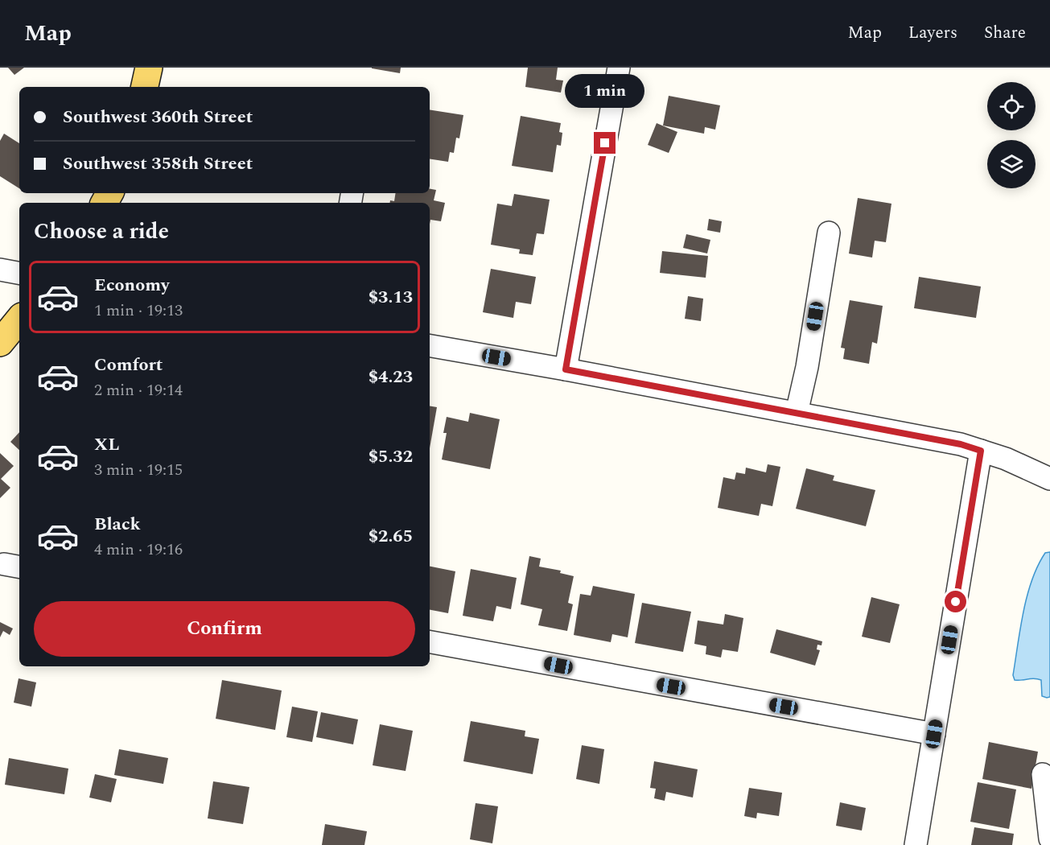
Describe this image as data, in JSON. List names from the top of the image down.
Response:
{
  "page": {
    "header": "Map",
    "nav": ["Map", "Layers", "Share"],
    "bubble": "1 min",
    "banner": ["Southwest 360th Street", "Southwest 358th Street"],
    "heading": "Choose a ride",
    "list": [
      {
        "name": "Economy",
        "note": "1 min · 19:13",
        "value": "$3.13"
      },
      {
        "name": "Comfort",
        "note": "2 min · 19:14",
        "value": "$4.23"
      },
      {
        "name": "XL",
        "note": "3 min · 19:15",
        "value": "$5.32"
      },
      {
        "name": "Black",
        "note": "4 min · 19:16",
        "value": "$2.65"
      }
    ],
    "buttons": "Confirm"
  }
}
